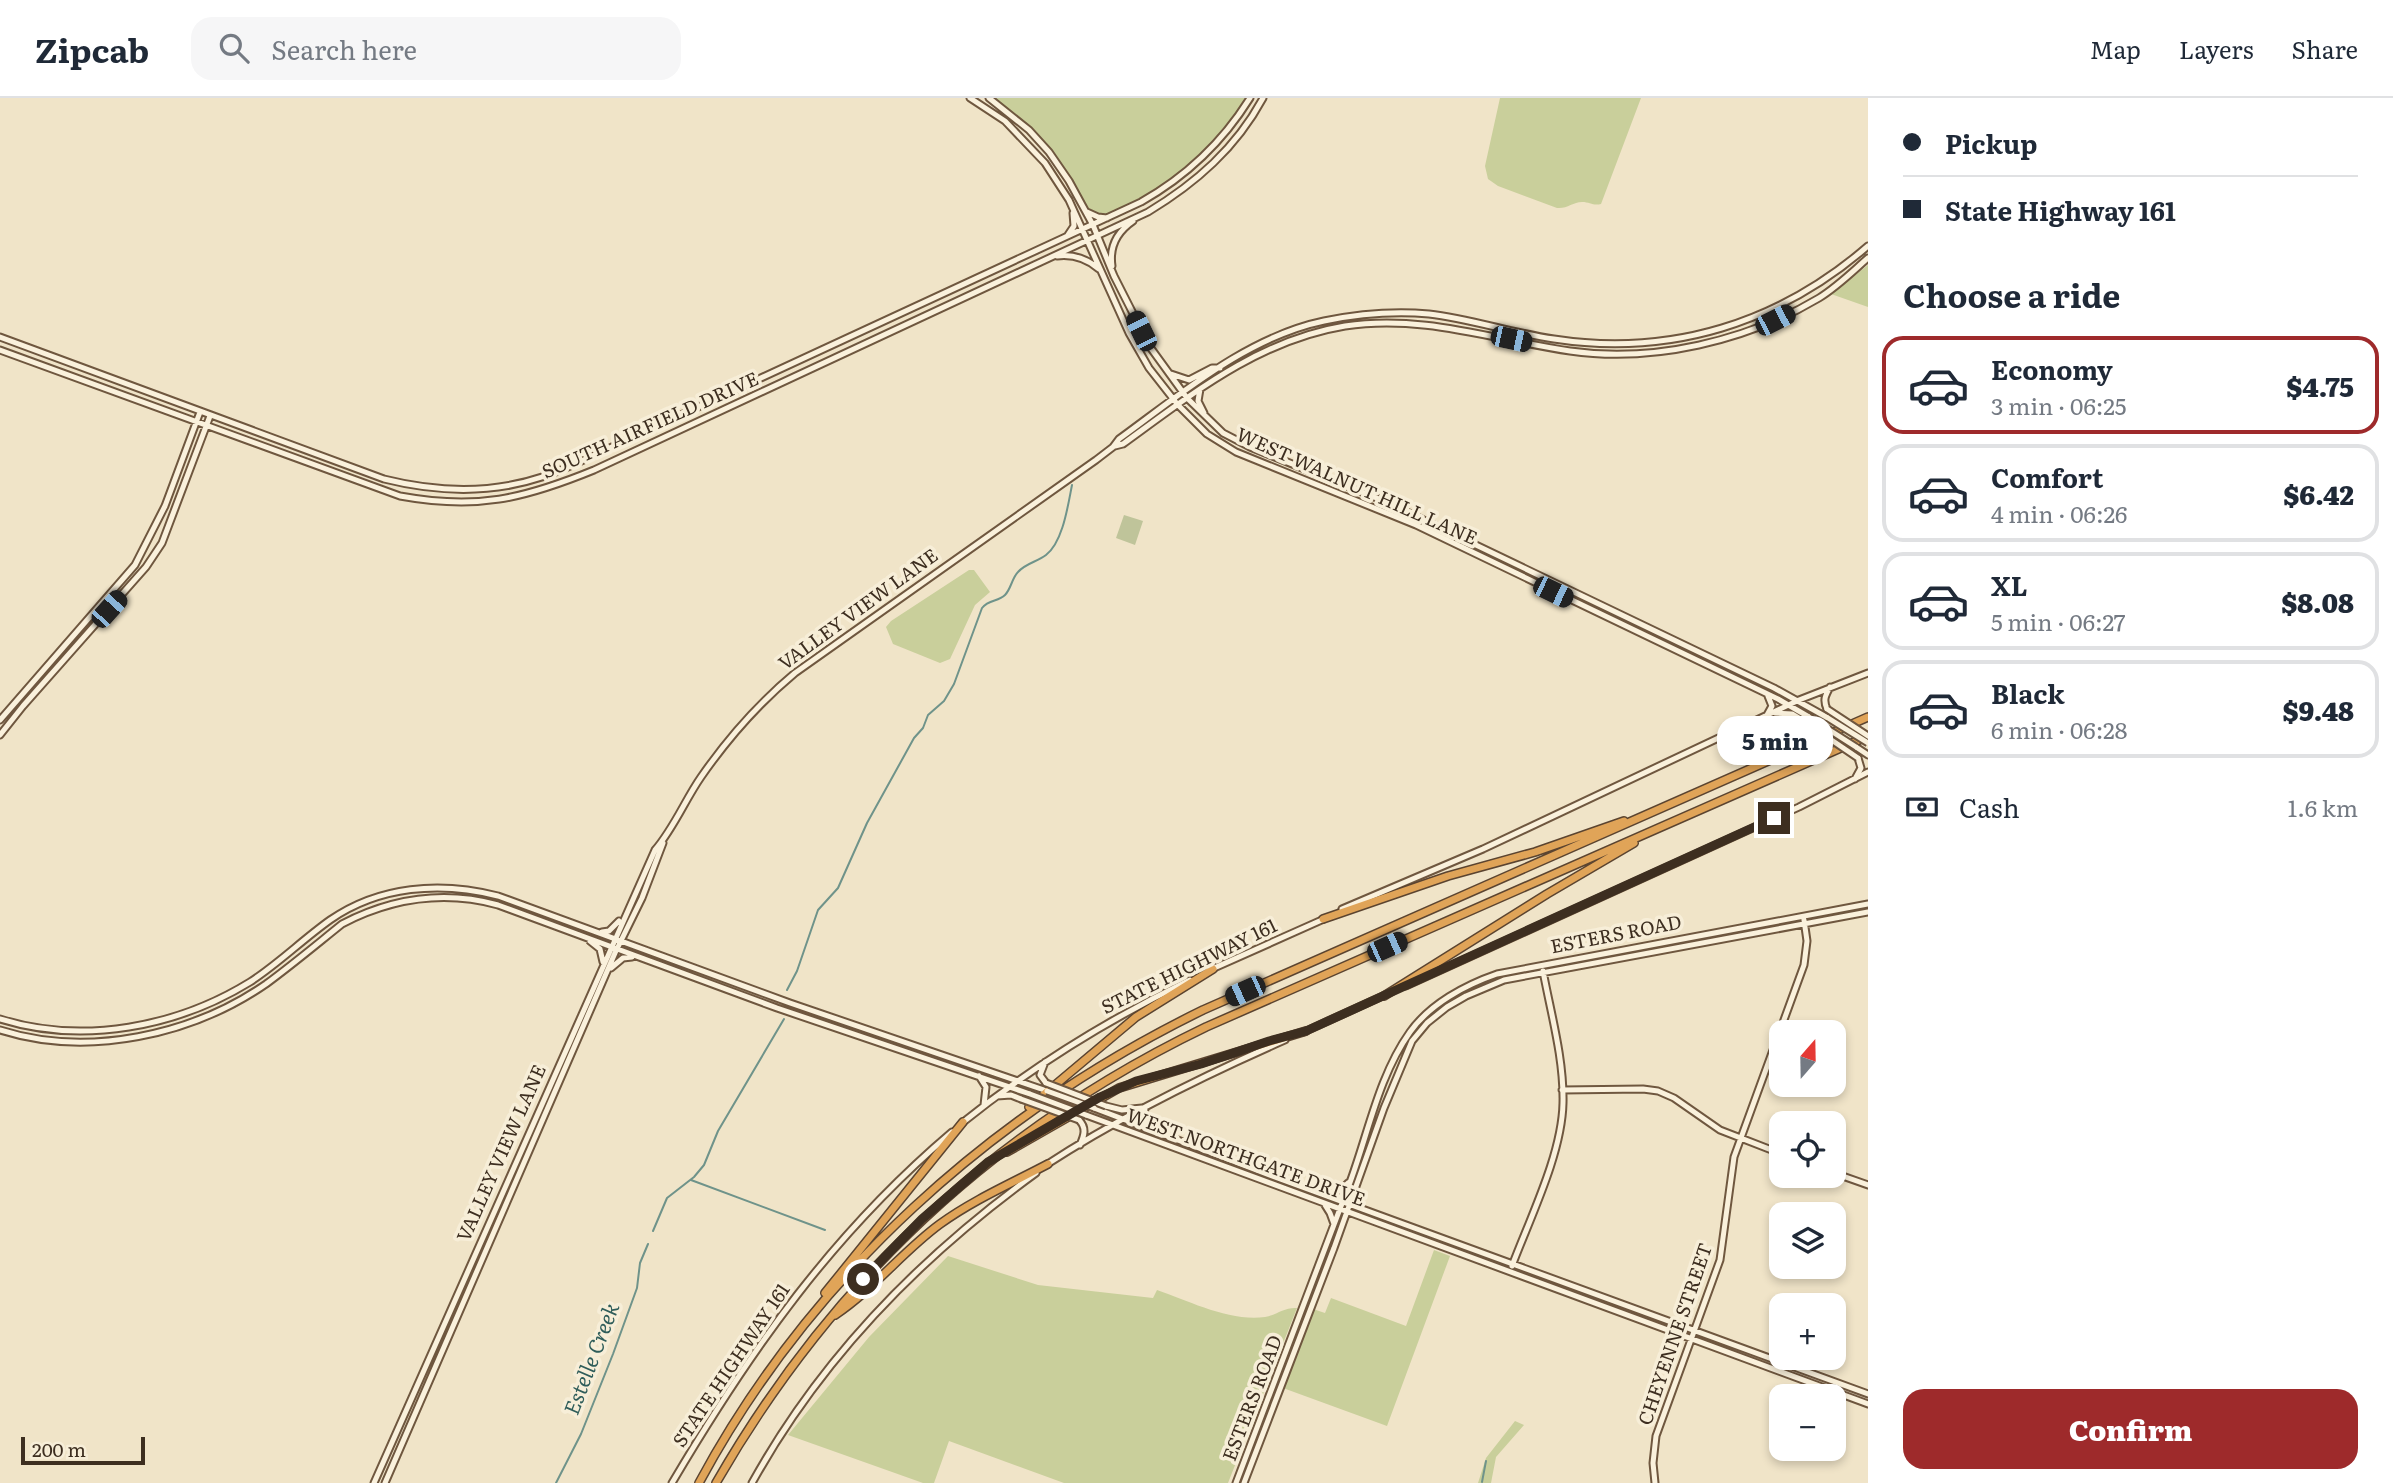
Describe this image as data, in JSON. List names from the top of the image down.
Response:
{
  "streets": {
    "main road": [
      "SOUTH AIRFIELD DRIVE",
      "WEST WALNUT HILL LANE",
      "VALLEY VIEW LANE",
      "ESTERS ROAD",
      "STATE HIGHWAY 161",
      "WEST NORTHGATE DRIVE",
      "CHEYENNE STREET"
    ]
  },
  "crossings": [
    ["SOUTH AIRFIELD DRIVE", "WEST WALNUT HILL LANE"],
    ["WEST WALNUT HILL LANE", "VALLEY VIEW LANE"],
    ["WEST WALNUT HILL LANE", "STATE HIGHWAY 161"],
    ["VALLEY VIEW LANE", "WEST NORTHGATE DRIVE"],
    ["ESTERS ROAD", "WEST NORTHGATE DRIVE"],
    ["ESTERS ROAD", "CHEYENNE STREET"],
    ["STATE HIGHWAY 161", "WEST NORTHGATE DRIVE"],
    ["WEST NORTHGATE DRIVE", "CHEYENNE STREET"]
  ],
  "water": ["Estelle Creek"],
  "scale_bar": "200 m",
  "north": "top",
  "page": {
    "header": "Zipcab",
    "search": "Search here",
    "nav": ["Map", "Layers", "Share"],
    "banner": ["Pickup", "State Highway 161"],
    "heading": "Choose a ride",
    "list": [
      {
        "name": "Economy",
        "note": "3 min · 06:25",
        "value": "$4.75"
      },
      {
        "name": "Comfort",
        "note": "4 min · 06:26",
        "value": "$6.42"
      },
      {
        "name": "XL",
        "note": "5 min · 06:27",
        "value": "$8.08"
      },
      {
        "name": "Black",
        "note": "6 min · 06:28",
        "value": "$9.48"
      }
    ],
    "bubble": "5 min",
    "pay": ["Cash", "1.6 km"],
    "map_buttons": ["+", "−"],
    "buttons": "Confirm",
    "scale": "200 m"
  }
}
